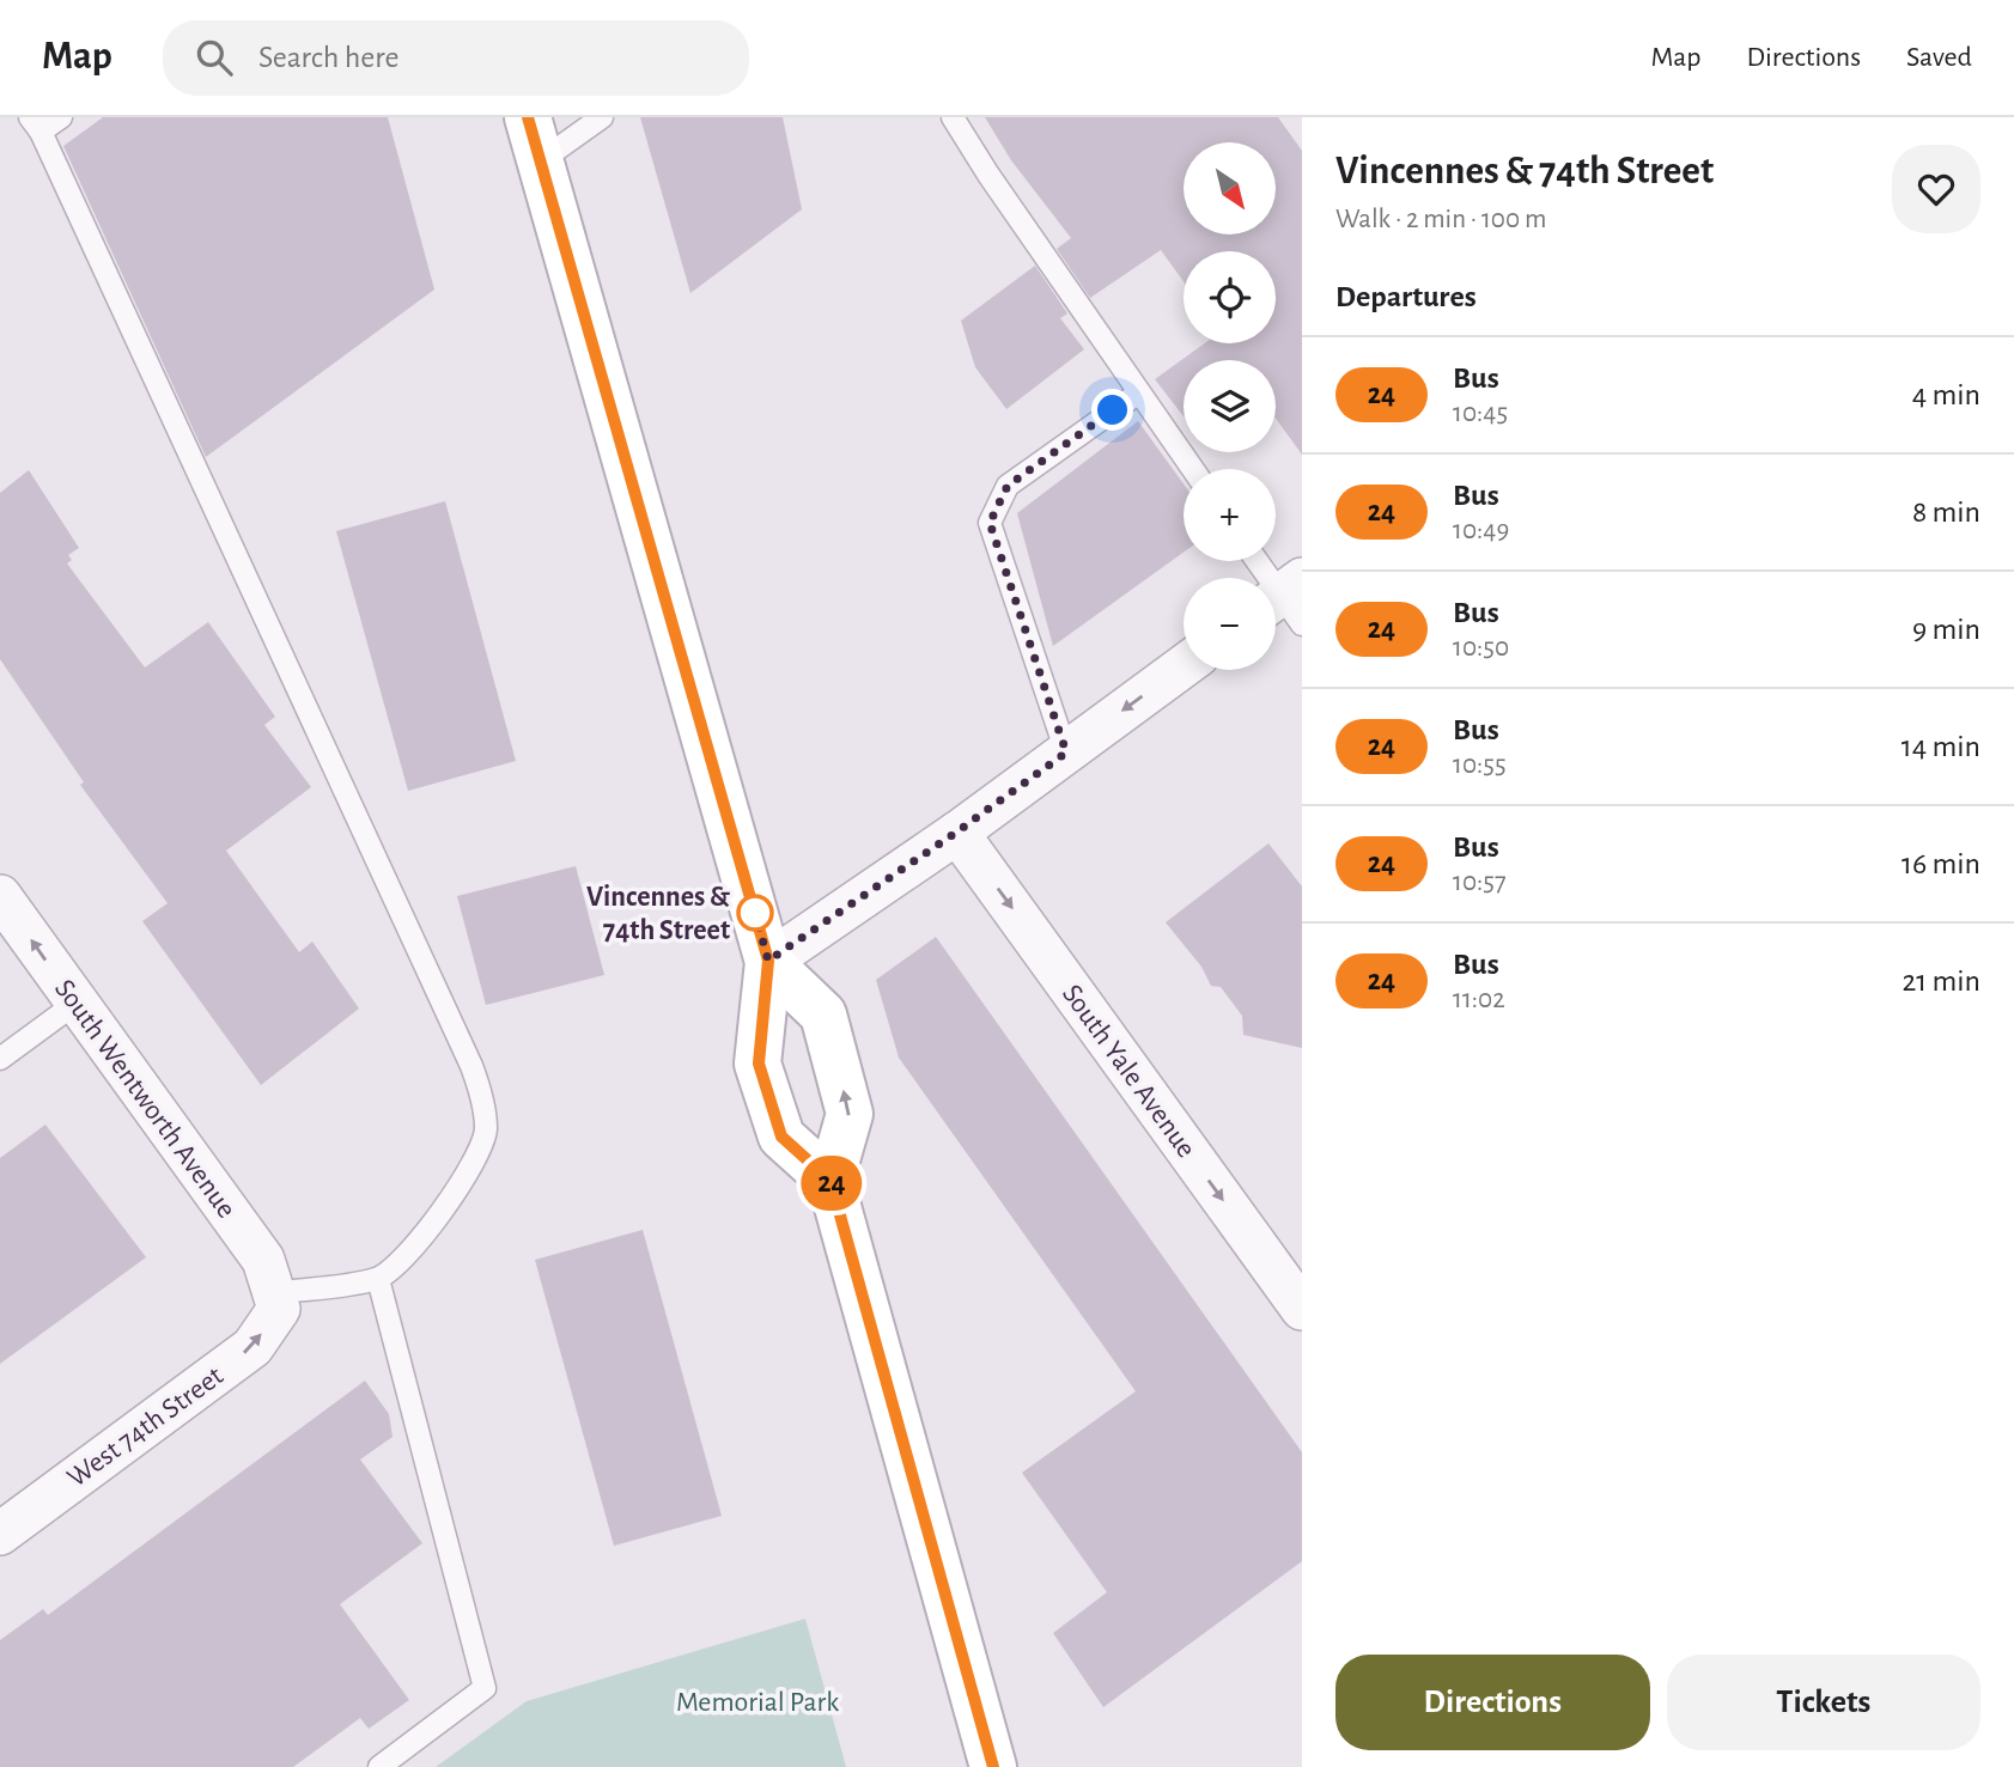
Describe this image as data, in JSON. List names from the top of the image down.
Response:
{
  "streets": {
    "street": ["South Yale Avenue", "South Wentworth Avenue", "West 74th Street"]
  },
  "crossings": [
    ["South Wentworth Avenue", "West 74th Street"]
  ],
  "one_way": ["South Yale Avenue", "West 74th Street"],
  "parks": ["Memorial Park"],
  "places": ["Vincennes & 74th Street"],
  "lines": ["bus line 24"],
  "north": "bottom right",
  "page": {
    "header": "Map",
    "search": "Search here",
    "nav": ["Map", "Directions", "Saved"],
    "on_map": "24",
    "heading": [
      ["Vincennes & 74th Street", "Walk · 2 min · 100 m"],
      "Departures"
    ],
    "map_buttons": ["+", "−"],
    "list": [
      {
        "mark": "24",
        "name": "Bus",
        "note": "10:45",
        "value": "4 min"
      },
      {
        "mark": "24",
        "name": "Bus",
        "note": "10:49",
        "value": "8 min"
      },
      {
        "mark": "24",
        "name": "Bus",
        "note": "10:50",
        "value": "9 min"
      },
      {
        "mark": "24",
        "name": "Bus",
        "note": "10:55",
        "value": "14 min"
      },
      {
        "mark": "24",
        "name": "Bus",
        "note": "10:57",
        "value": "16 min"
      },
      {
        "mark": "24",
        "name": "Bus",
        "note": "11:02",
        "value": "21 min"
      }
    ],
    "buttons": ["Directions", "Tickets"]
  }
}
